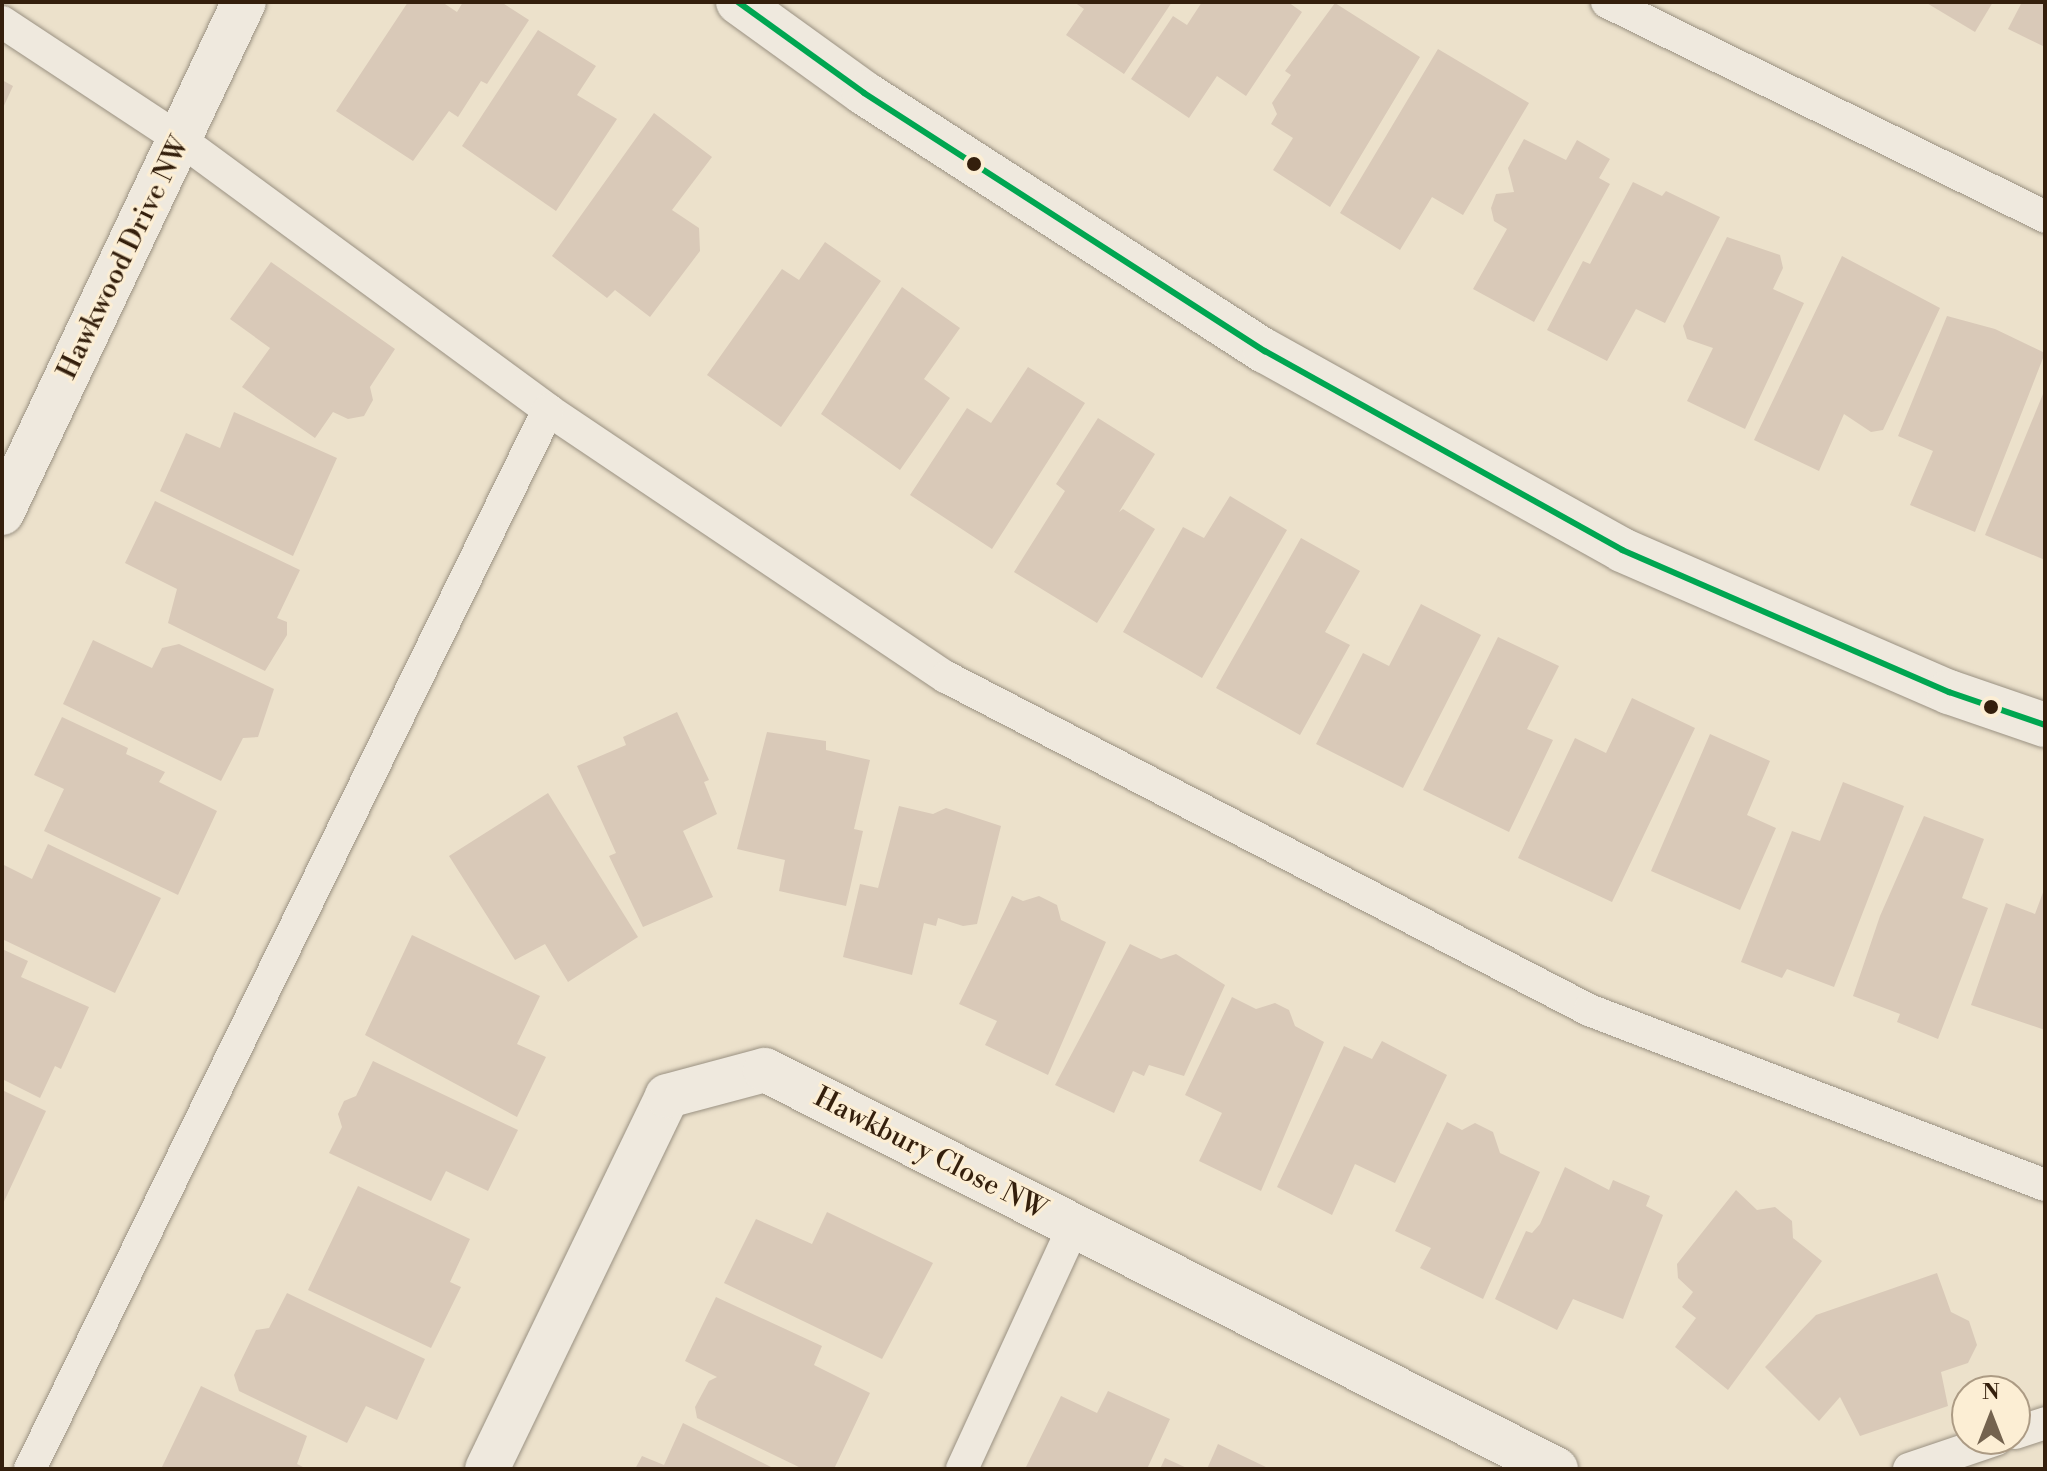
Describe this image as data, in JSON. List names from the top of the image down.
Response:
{
  "streets": {
    "street": ["Hawkwood Drive NW", "Hawkbury Close NW"]
  },
  "north": "top"
}
